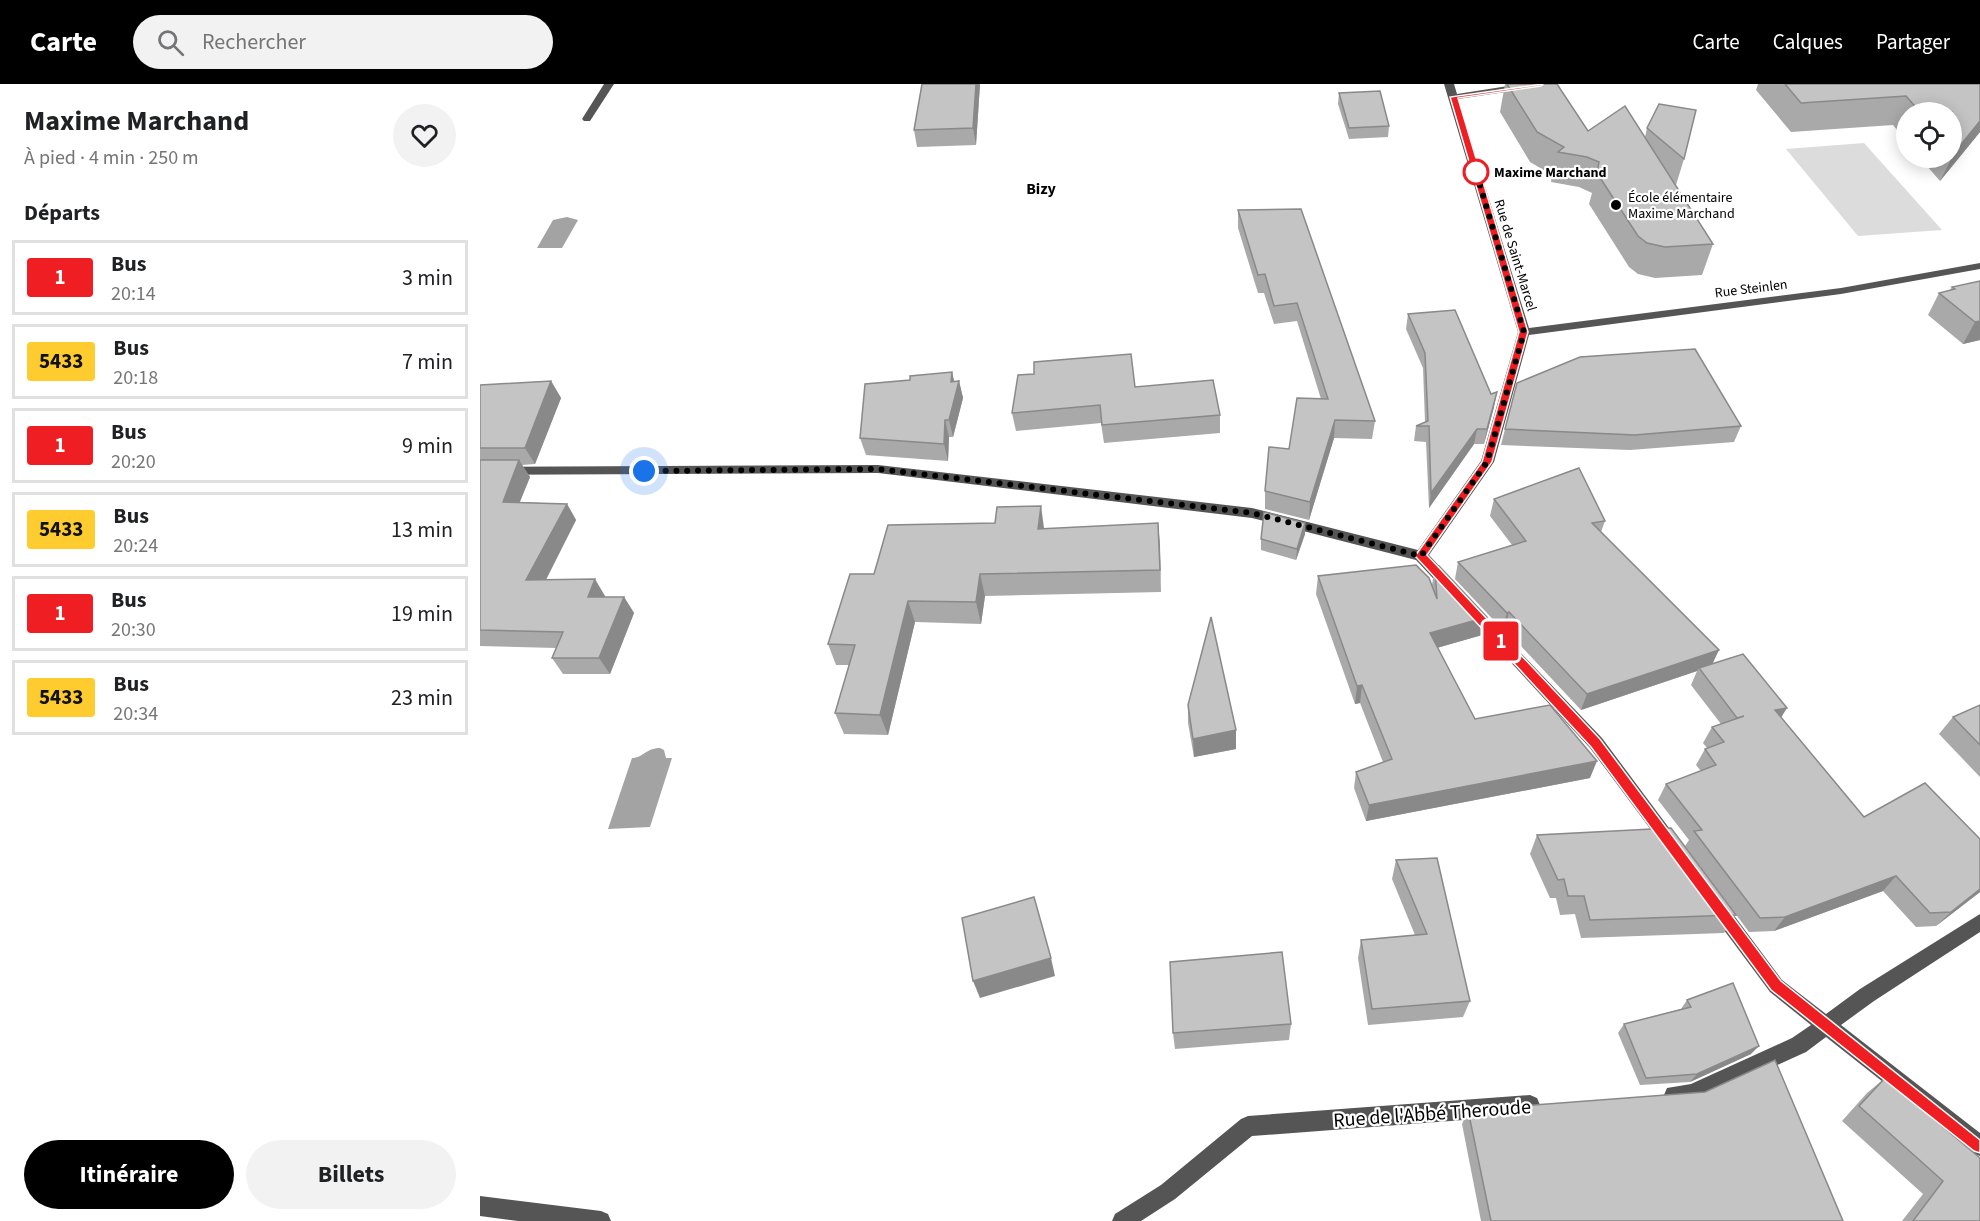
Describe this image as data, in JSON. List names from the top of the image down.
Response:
{
  "streets": {
    "street": ["Rue de Saint-Marcel", "Rue Steinlen", "Rue de l'Abbé Theroude"]
  },
  "crossings": [
    ["Rue de Saint-Marcel", "Rue Steinlen"]
  ],
  "districts": ["Bizy"],
  "places": ["Maxime Marchand", "École élémentaire Maxime Marchand"],
  "lines": ["bus line 1"],
  "page": {
    "header": "Carte",
    "search": "Rechercher",
    "nav": ["Carte", "Calques", "Partager"],
    "heading": [
      ["Maxime Marchand", "À pied · 4 min · 250 m"],
      "Départs"
    ],
    "on_map": "1",
    "list": [
      {
        "mark": "1",
        "name": "Bus",
        "note": "20:14",
        "value": "3 min"
      },
      {
        "mark": "5433",
        "name": "Bus",
        "note": "20:18",
        "value": "7 min"
      },
      {
        "mark": "1",
        "name": "Bus",
        "note": "20:20",
        "value": "9 min"
      },
      {
        "mark": "5433",
        "name": "Bus",
        "note": "20:24",
        "value": "13 min"
      },
      {
        "mark": "1",
        "name": "Bus",
        "note": "20:30",
        "value": "19 min"
      },
      {
        "mark": "5433",
        "name": "Bus",
        "note": "20:34",
        "value": "23 min"
      }
    ],
    "buttons": ["Itinéraire", "Billets"]
  }
}
